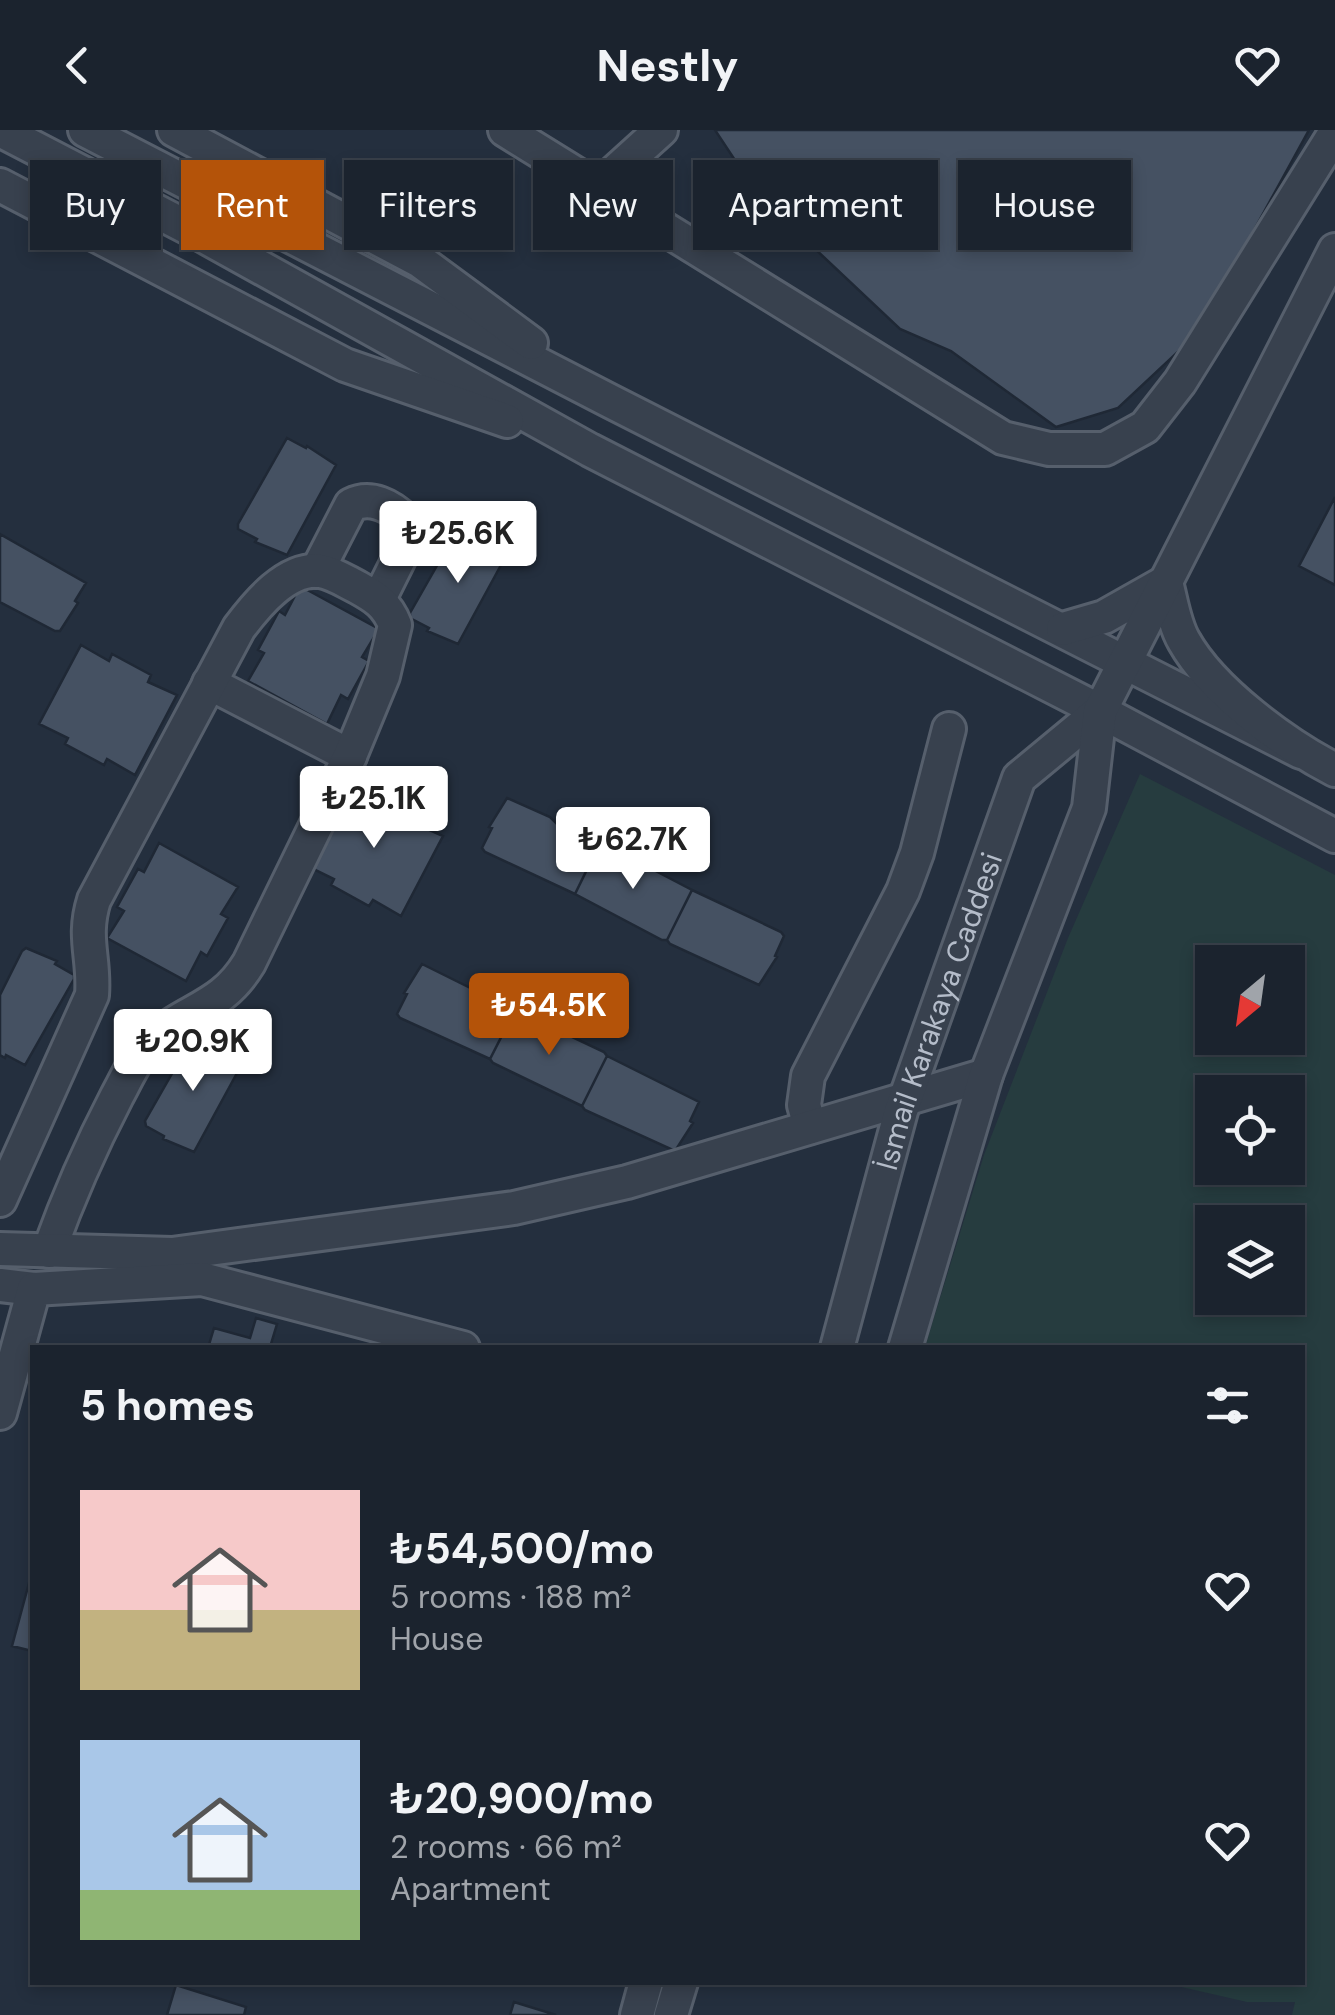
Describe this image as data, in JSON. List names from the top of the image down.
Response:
{
  "streets": {
    "street": ["İsmail Karakaya Caddesi"]
  },
  "north": "bottom left",
  "page": {
    "header": "Nestly",
    "chip": [
      "Buy",
      "Rent",
      "Filters",
      "New",
      "Apartment",
      "House"
    ],
    "price": [
      "₺25.6K",
      "₺25.1K",
      "₺62.7K",
      "₺54.5K",
      "₺20.9K"
    ],
    "heading": "5 homes",
    "list": [
      {
        "name": "₺54,500/mo",
        "note": "5 rooms · 188 m² · House"
      },
      {
        "name": "₺20,900/mo",
        "note": "2 rooms · 66 m² · Apartment"
      }
    ]
  }
}
